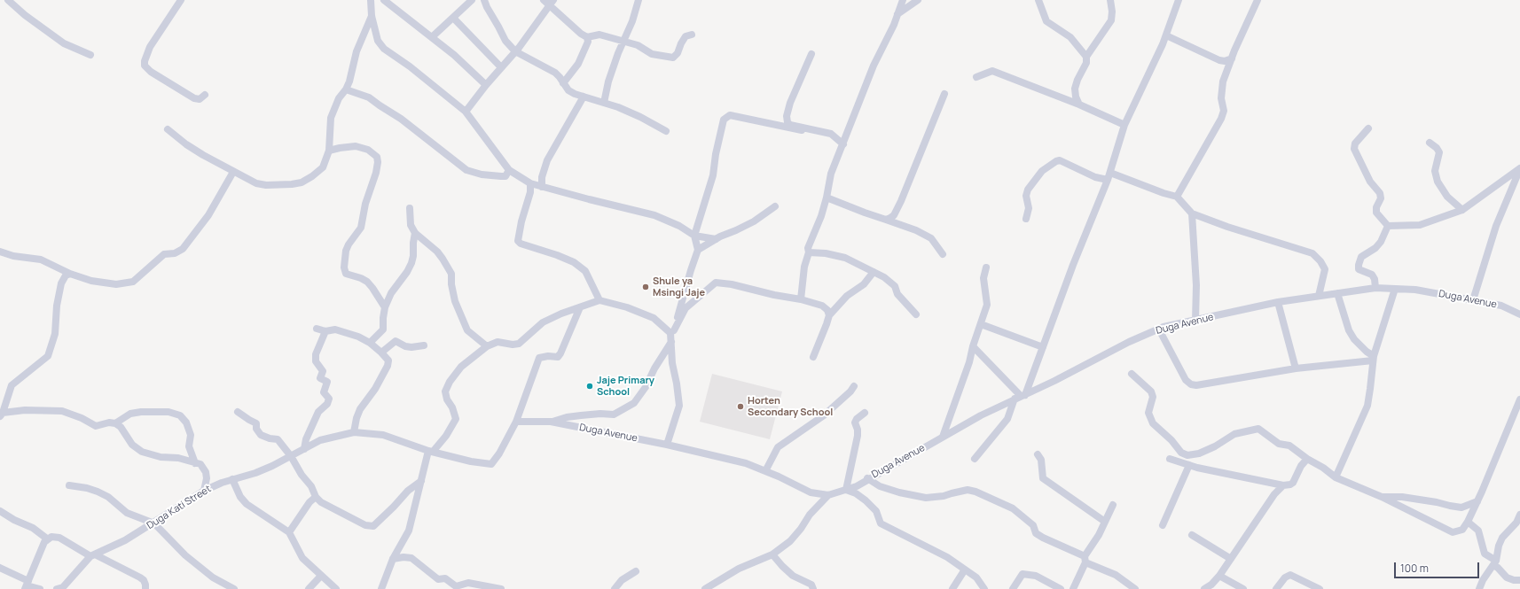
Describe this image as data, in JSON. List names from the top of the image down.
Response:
{
  "streets": {
    "street": ["Duga Avenue", "Duga Kati Street"]
  },
  "places": ["Shule ya Msingi Jaje", "Jaje Primary School", "Horten Secondary School"],
  "scale_bar": "100 m"
}
